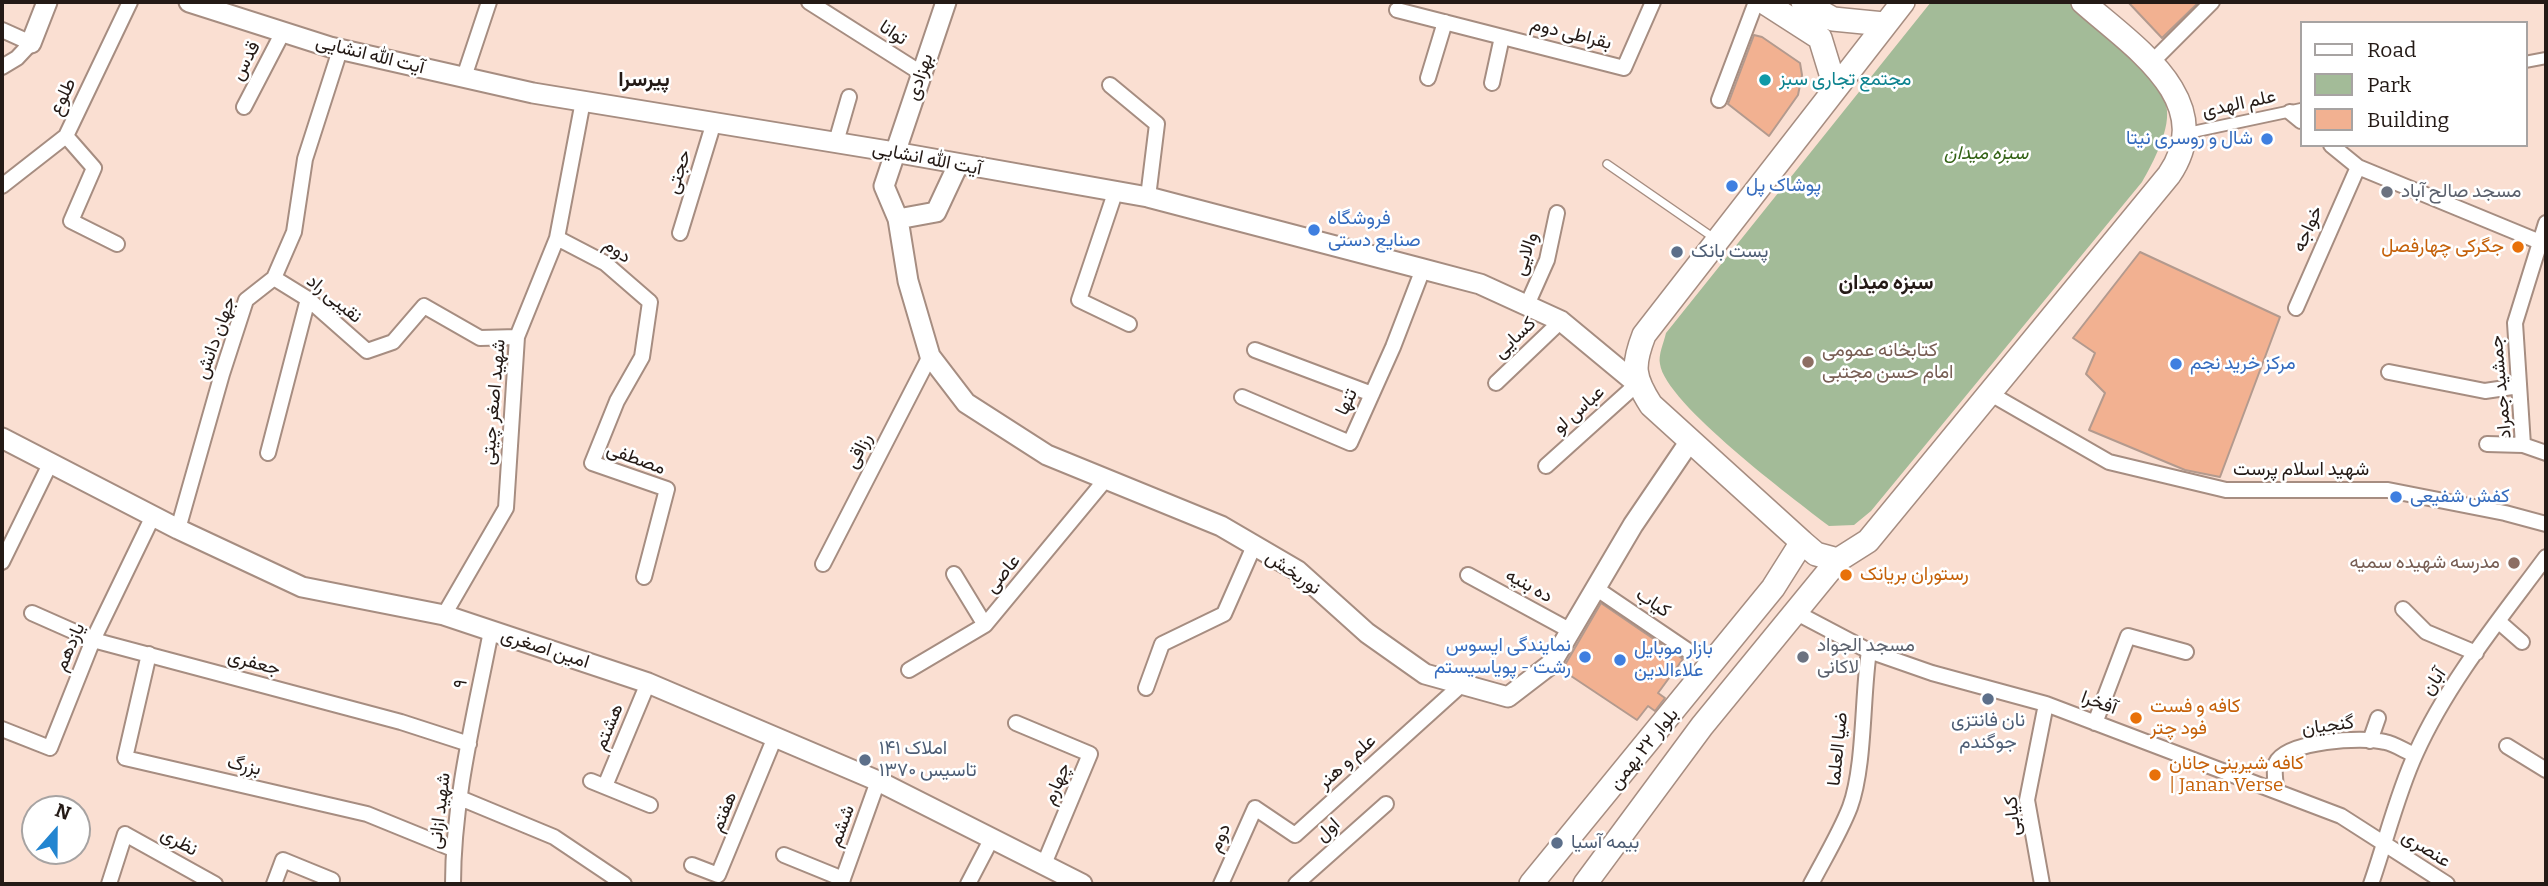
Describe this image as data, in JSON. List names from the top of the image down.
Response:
{
  "streets": {
    "main road": ["بلوار ۲۲ بهمن"],
    "street": [
      "توانا",
      "بقراطی دوم",
      "آیت الله انشایی",
      "قدس",
      "بهزادی",
      "طلوع",
      "علم الهدی",
      "حجتی",
      "خواجه",
      "دوم",
      "والایی",
      "نقیبی راد",
      "جهان دانش",
      "کسایی",
      "جمشید جمراد",
      "شهید اصغر چیتی",
      "تنها",
      "عباس لو",
      "رزاقی",
      "مصطفی",
      "شهید اسلام پرست",
      "نوربخش",
      "عاصی",
      "ده بنیه",
      "کیاب",
      "یازدهم",
      "امین اصغری",
      "جعفری",
      "آبان",
      "۹",
      "آفخرا",
      "گنجیان",
      "هشتم",
      "ضیا العلما",
      "علم و هنر",
      "بزرگ",
      "چهارم",
      "شهید ازانی",
      "هفتم",
      "کیابی",
      "ششم",
      "اول",
      "نظری",
      "عنصری"
    ]
  },
  "crossings": [
    ["توانا", "بهزادی"],
    ["آیت الله انشایی", "قدس"],
    ["آیت الله انشایی", "بهزادی"],
    ["آیت الله انشایی", "حجتی"],
    ["آیت الله انشایی", "والایی"],
    ["آیت الله انشایی", "جهان دانش"],
    ["آیت الله انشایی", "کسایی"],
    ["آیت الله انشایی", "شهید اصغر چیتی"],
    ["آیت الله انشایی", "تنها"],
    ["آیت الله انشایی", "عباس لو"],
    ["آیت الله انشایی", "نوربخش"],
    ["بهزادی", "نوربخش"],
    ["دوم", "شهید اصغر چیتی"],
    ["دوم", "مصطفی"],
    ["دوم", "علم و هنر"],
    ["نقیبی راد", "جهان دانش"],
    ["نقیبی راد", "شهید اصغر چیتی"],
    ["جهان دانش", "امین اصغری"],
    ["شهید اصغر چیتی", "امین اصغری"],
    ["رزاقی", "نوربخش"],
    ["نوربخش", "عاصی"],
    ["نوربخش", "ده بنیه"],
    ["نوربخش", "کیاب"],
    ["نوربخش", "علم و هنر"],
    ["یازدهم", "امین اصغری"],
    ["یازدهم", "جعفری"],
    ["امین اصغری", "۹"],
    ["امین اصغری", "هشتم"],
    ["امین اصغری", "چهارم"],
    ["امین اصغری", "هفتم"],
    ["امین اصغری", "ششم"],
    ["جعفری", "۹"],
    ["جعفری", "بزرگ"],
    ["جعفری", "شهید ازانی"],
    ["آبان", "آفخرا"],
    ["آبان", "گنجیان"],
    ["آبان", "عنصری"],
    ["۹", "شهید ازانی"],
    ["آفخرا", "بلوار ۲۲ بهمن"],
    ["آفخرا", "ضیا العلما"],
    ["آفخرا", "کیابی"],
    ["آفخرا", "عنصری"],
    ["بزرگ", "شهید ازانی"]
  ],
  "districts": ["پیرسرا", "سبزه میدان"],
  "parks": ["سبزه میدان"],
  "places": [
    "مجتمع تجاری سبز",
    "شال و روسری نیتا",
    "پوشاک پل",
    "مسجد صالح آباد",
    "فروشگاه صنایع دستی",
    "جگرکی چهارفصل",
    "پست بانک",
    "کتابخانه عمومی امام حسن مجتبی",
    "مرکز خرید نجم",
    "کفش شفیعی",
    "مدرسه شهیده سمیه",
    "رستوران بریانک",
    "نمایندگی ایسوس رشت - پویاسیستم",
    "مسجد الجواد لاکانی",
    "بازار موبایل علاءالدین",
    "نان فانتزی جوگندم",
    "کافه و فست فود چتر",
    "املاک ۱۴۱ تاسیس ۱۳۷۰",
    "کافه شیرینی جانان | Janan Verse",
    "بیمه آسیا"
  ],
  "legend": ["Road", "Park", "Building"],
  "north": "top"
}
